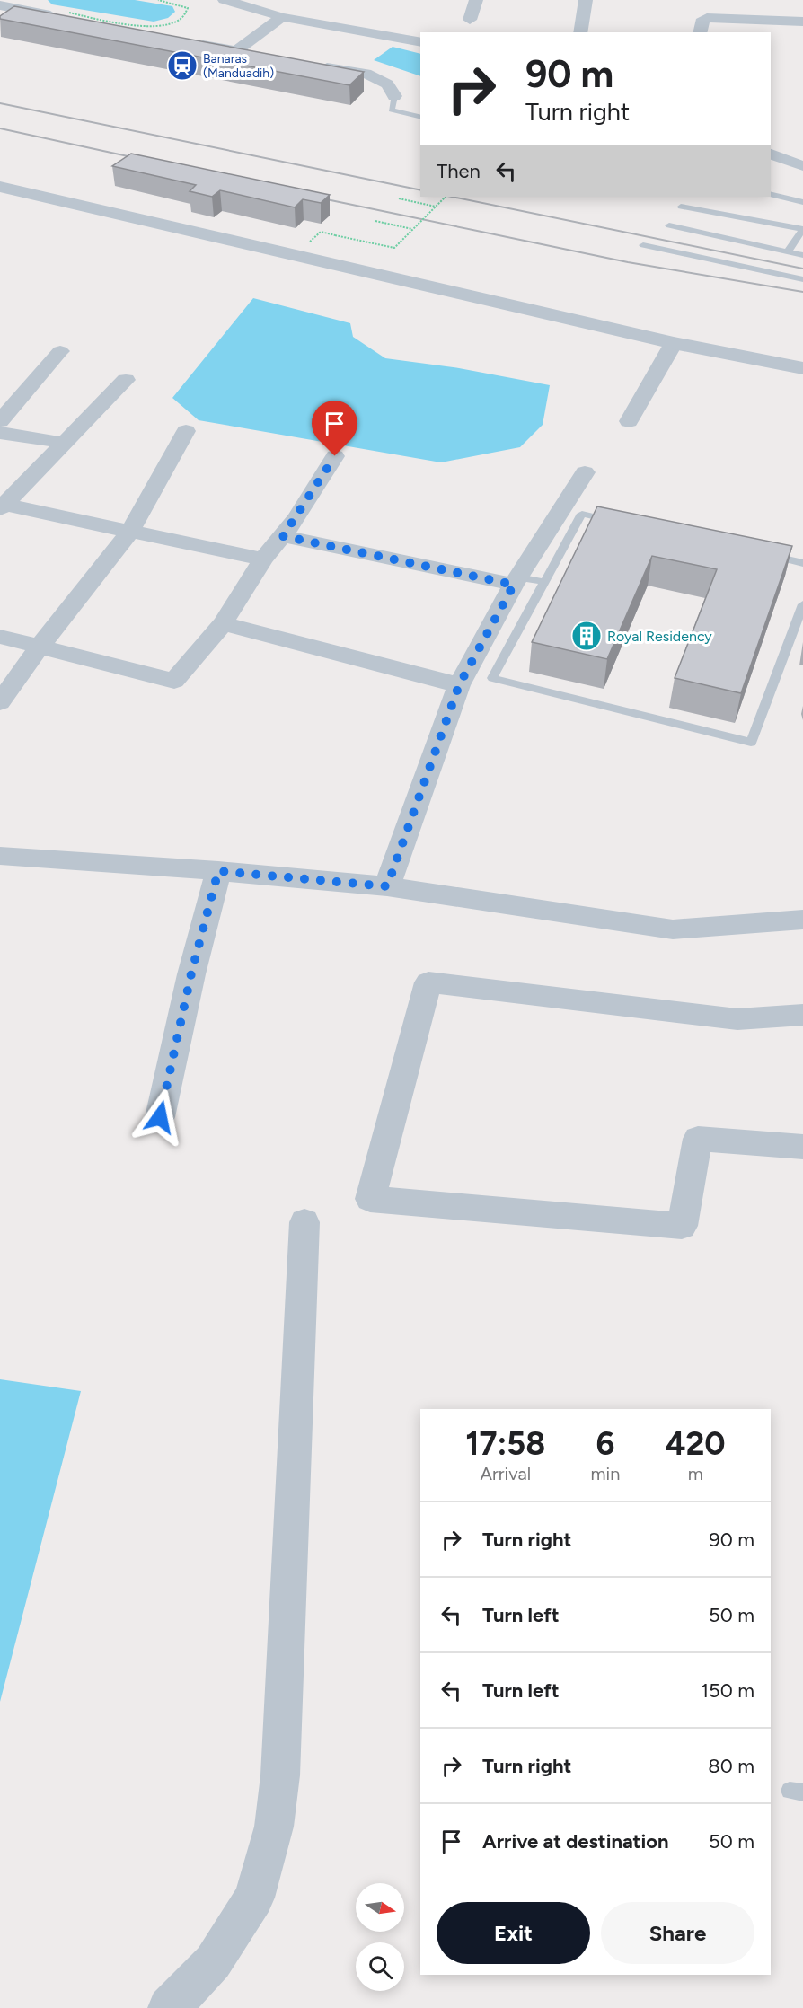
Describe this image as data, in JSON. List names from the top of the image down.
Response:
{
  "places": {
    "station": ["Banaras (Manduadih)"],
    "building": ["Royal Residency"]
  },
  "north": "right",
  "page": {
    "turn": ["90 m", "Turn right"],
    "then": "Then",
    "eta": [
      "17:58",
      "Arrival",
      "6",
      "min",
      "420",
      "m"
    ],
    "list": [
      {
        "name": "Turn right",
        "value": "90 m"
      },
      {
        "name": "Turn left",
        "value": "50 m"
      },
      {
        "name": "Turn left",
        "value": "150 m"
      },
      {
        "name": "Turn right",
        "value": "80 m"
      },
      {
        "name": "Arrive at destination",
        "value": "50 m"
      }
    ],
    "buttons": ["Exit", "Share"]
  }
}
